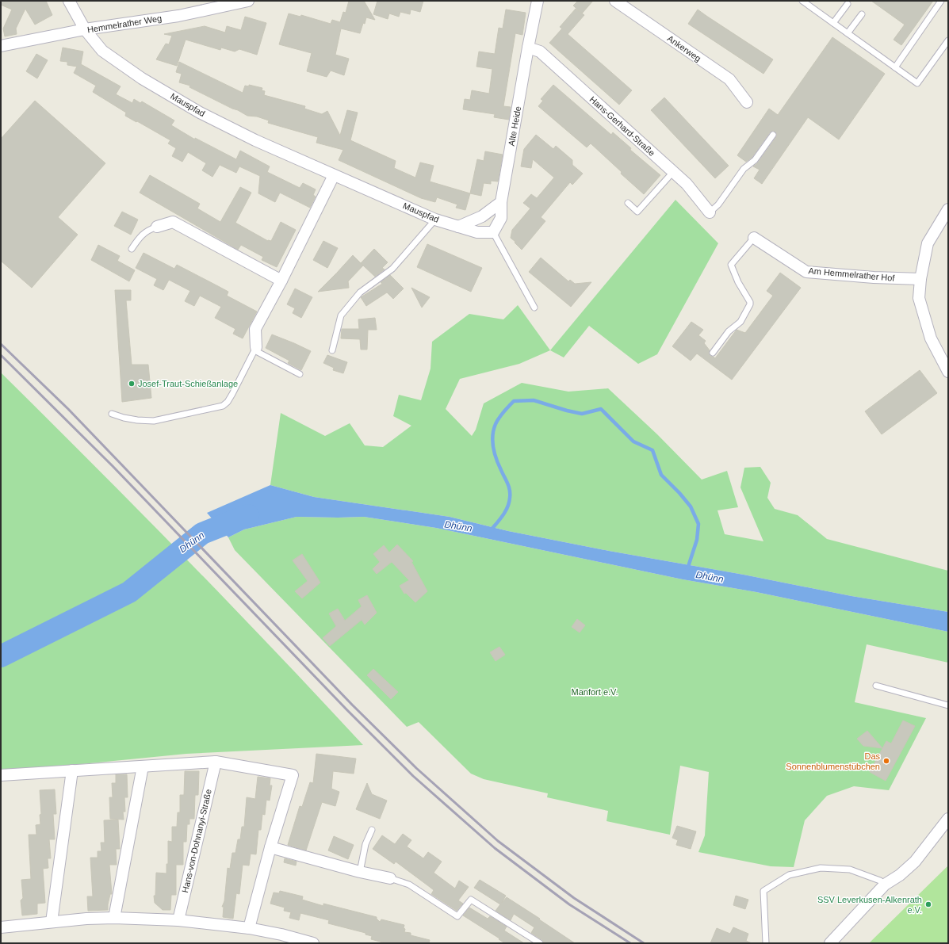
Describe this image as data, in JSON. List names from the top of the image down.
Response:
{
  "streets": {
    "street": [
      "Hemmelrather Weg",
      "Ankerweg",
      "Mauspfad",
      "Alte Heide",
      "Hans-Gerhard-Straße",
      "Am Hemmelrather Hof",
      "Hans-von-Dohnanyi-Straße"
    ]
  },
  "crossings": [
    ["Hemmelrather Weg", "Mauspfad"],
    ["Alte Heide", "Hans-Gerhard-Straße"]
  ],
  "water": ["Dhünn"],
  "parks": ["Manfort e.V."],
  "places": ["Josef-Traut-Schießanlage", "Das Sonnenblumenstübchen", "SSV Leverkusen-Alkenrath e.V."]
}
